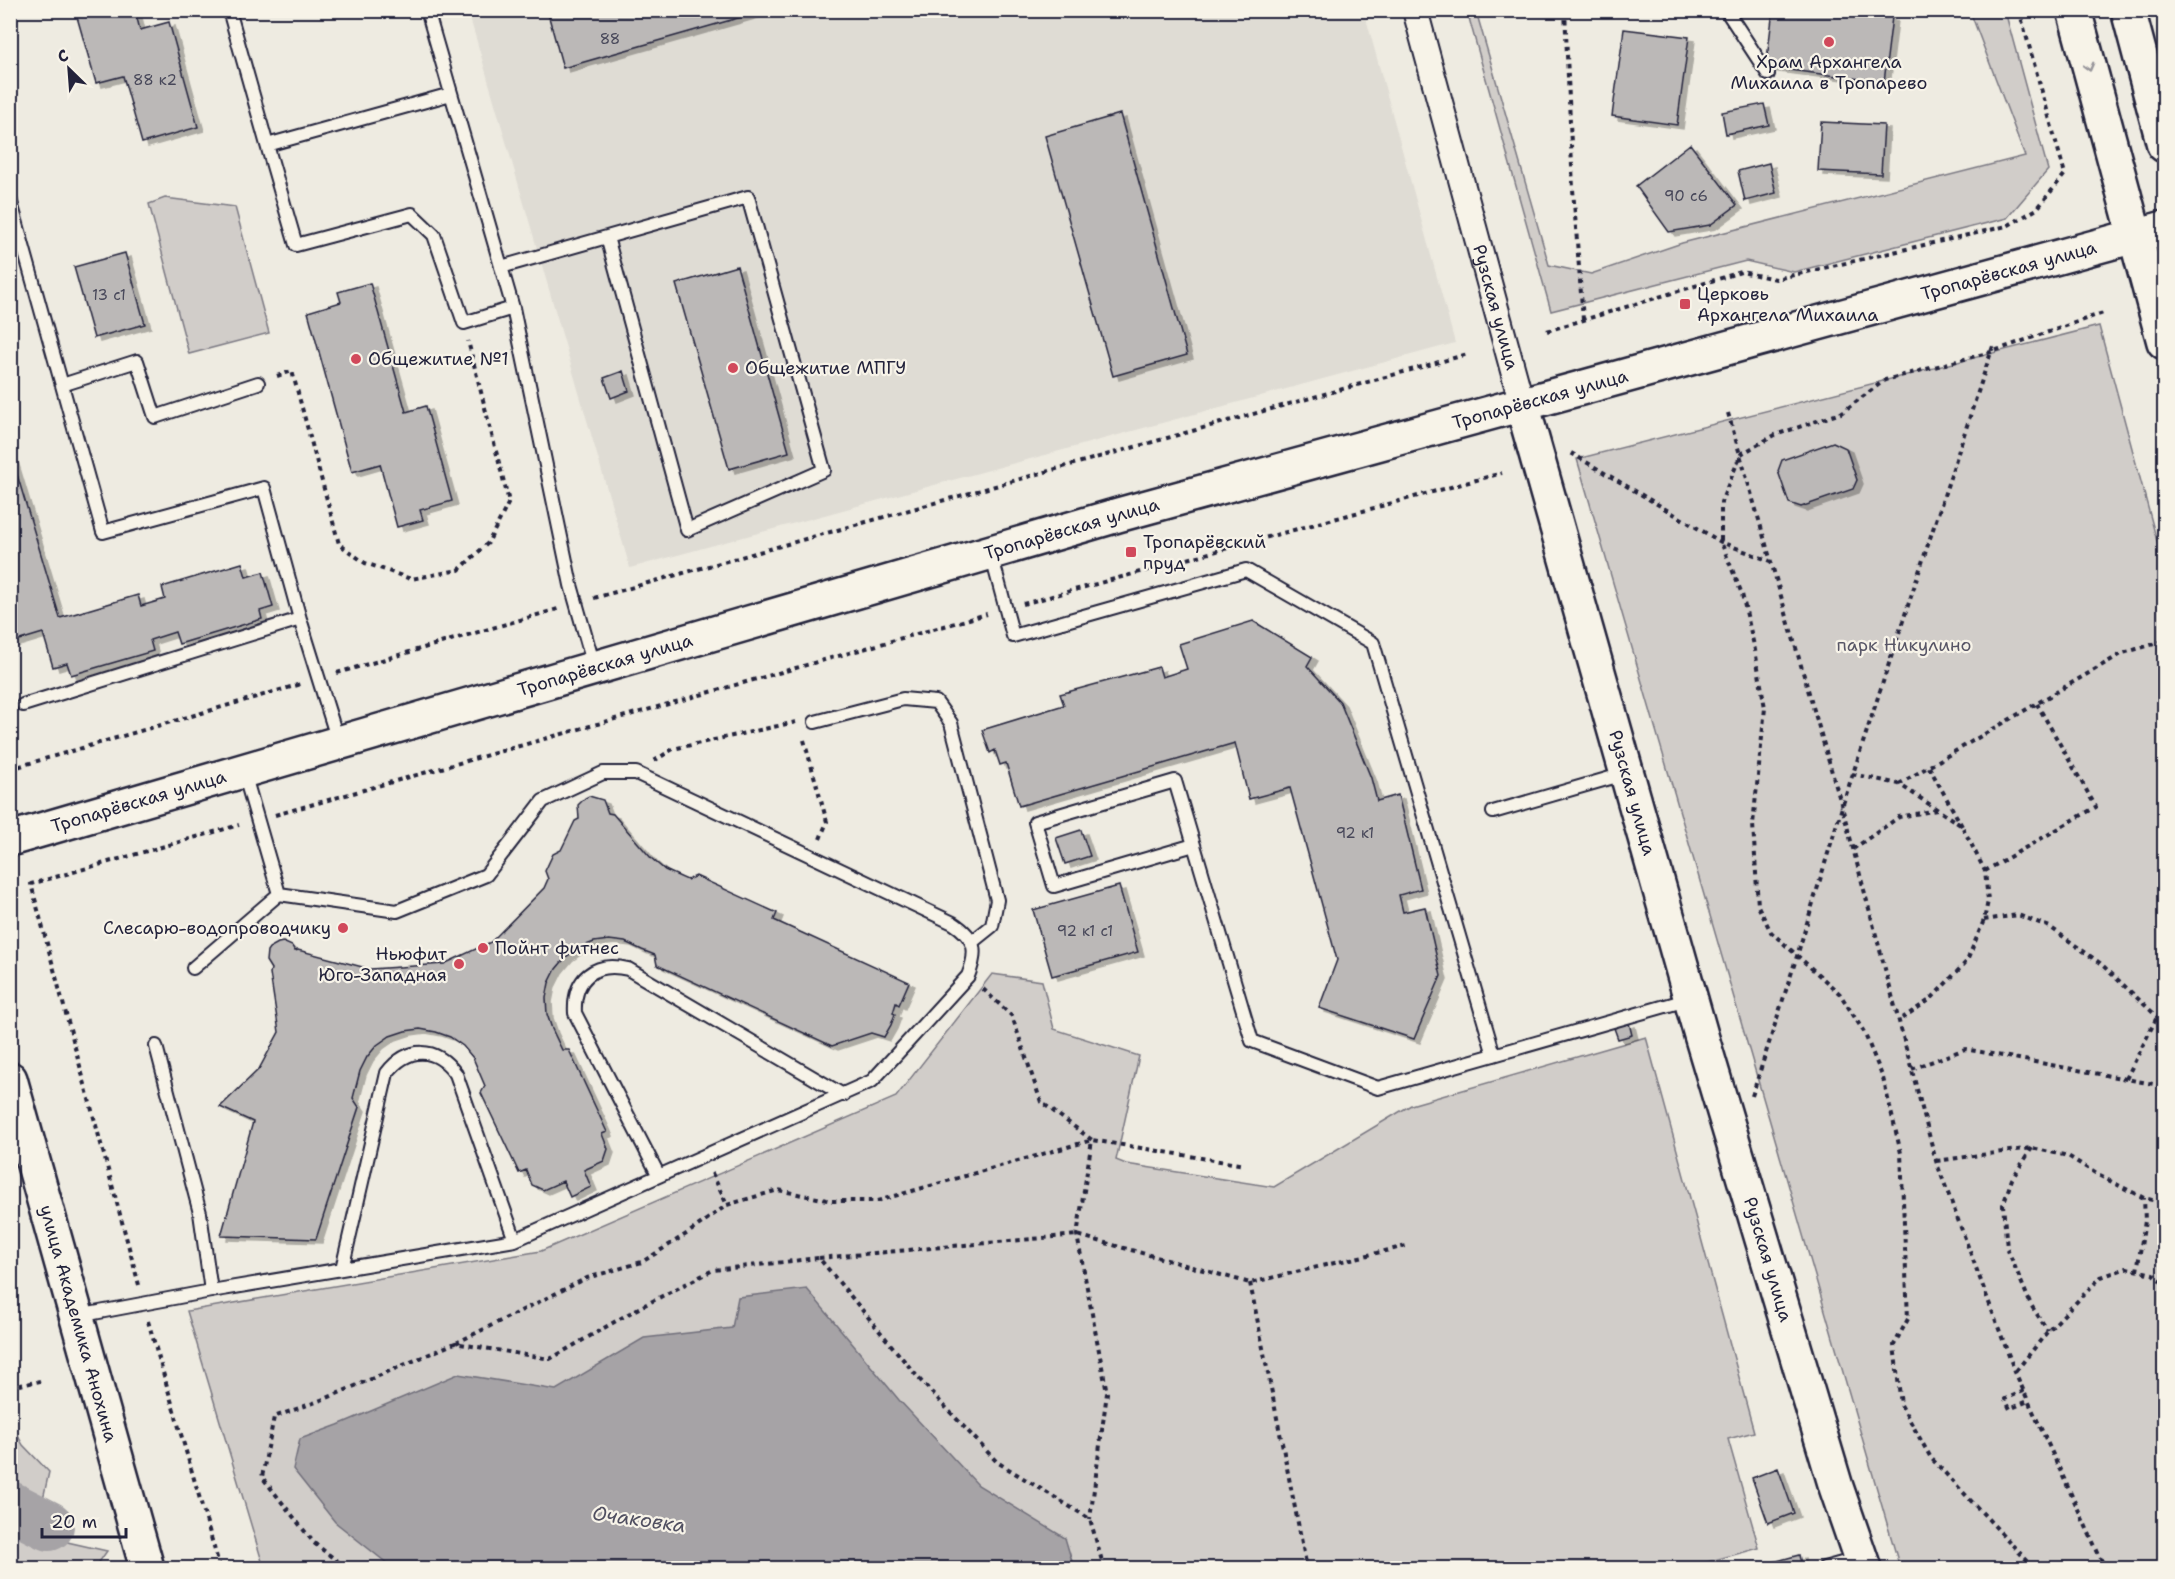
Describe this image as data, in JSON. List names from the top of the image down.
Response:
{
  "streets": {
    "street": ["Тропарёвская улица", "Рузская улица", "улица Академика Анохина"]
  },
  "crossings": [
    ["Тропарёвская улица", "Рузская улица"]
  ],
  "water": ["Очаковка"],
  "parks": ["парк Никулино"],
  "places": {
    "other": [
      "Храм Архангела Михаила в Тропарево",
      "Общежитие №1",
      "Общежитие МПГУ",
      "Слесарю-водопроводчику",
      "Пойнт фитнес",
      "Ньюфит Юго-Западная"
    ],
    "transit": ["Церковь Архангела Михаила", "Тропарёвский пруд"]
  },
  "house_numbers": [
    "88",
    "88 к2",
    "90 с6",
    "13 с1",
    "92 к1",
    "92 к1 с1"
  ],
  "scale_bar": "20 m",
  "north": "top left"
}
